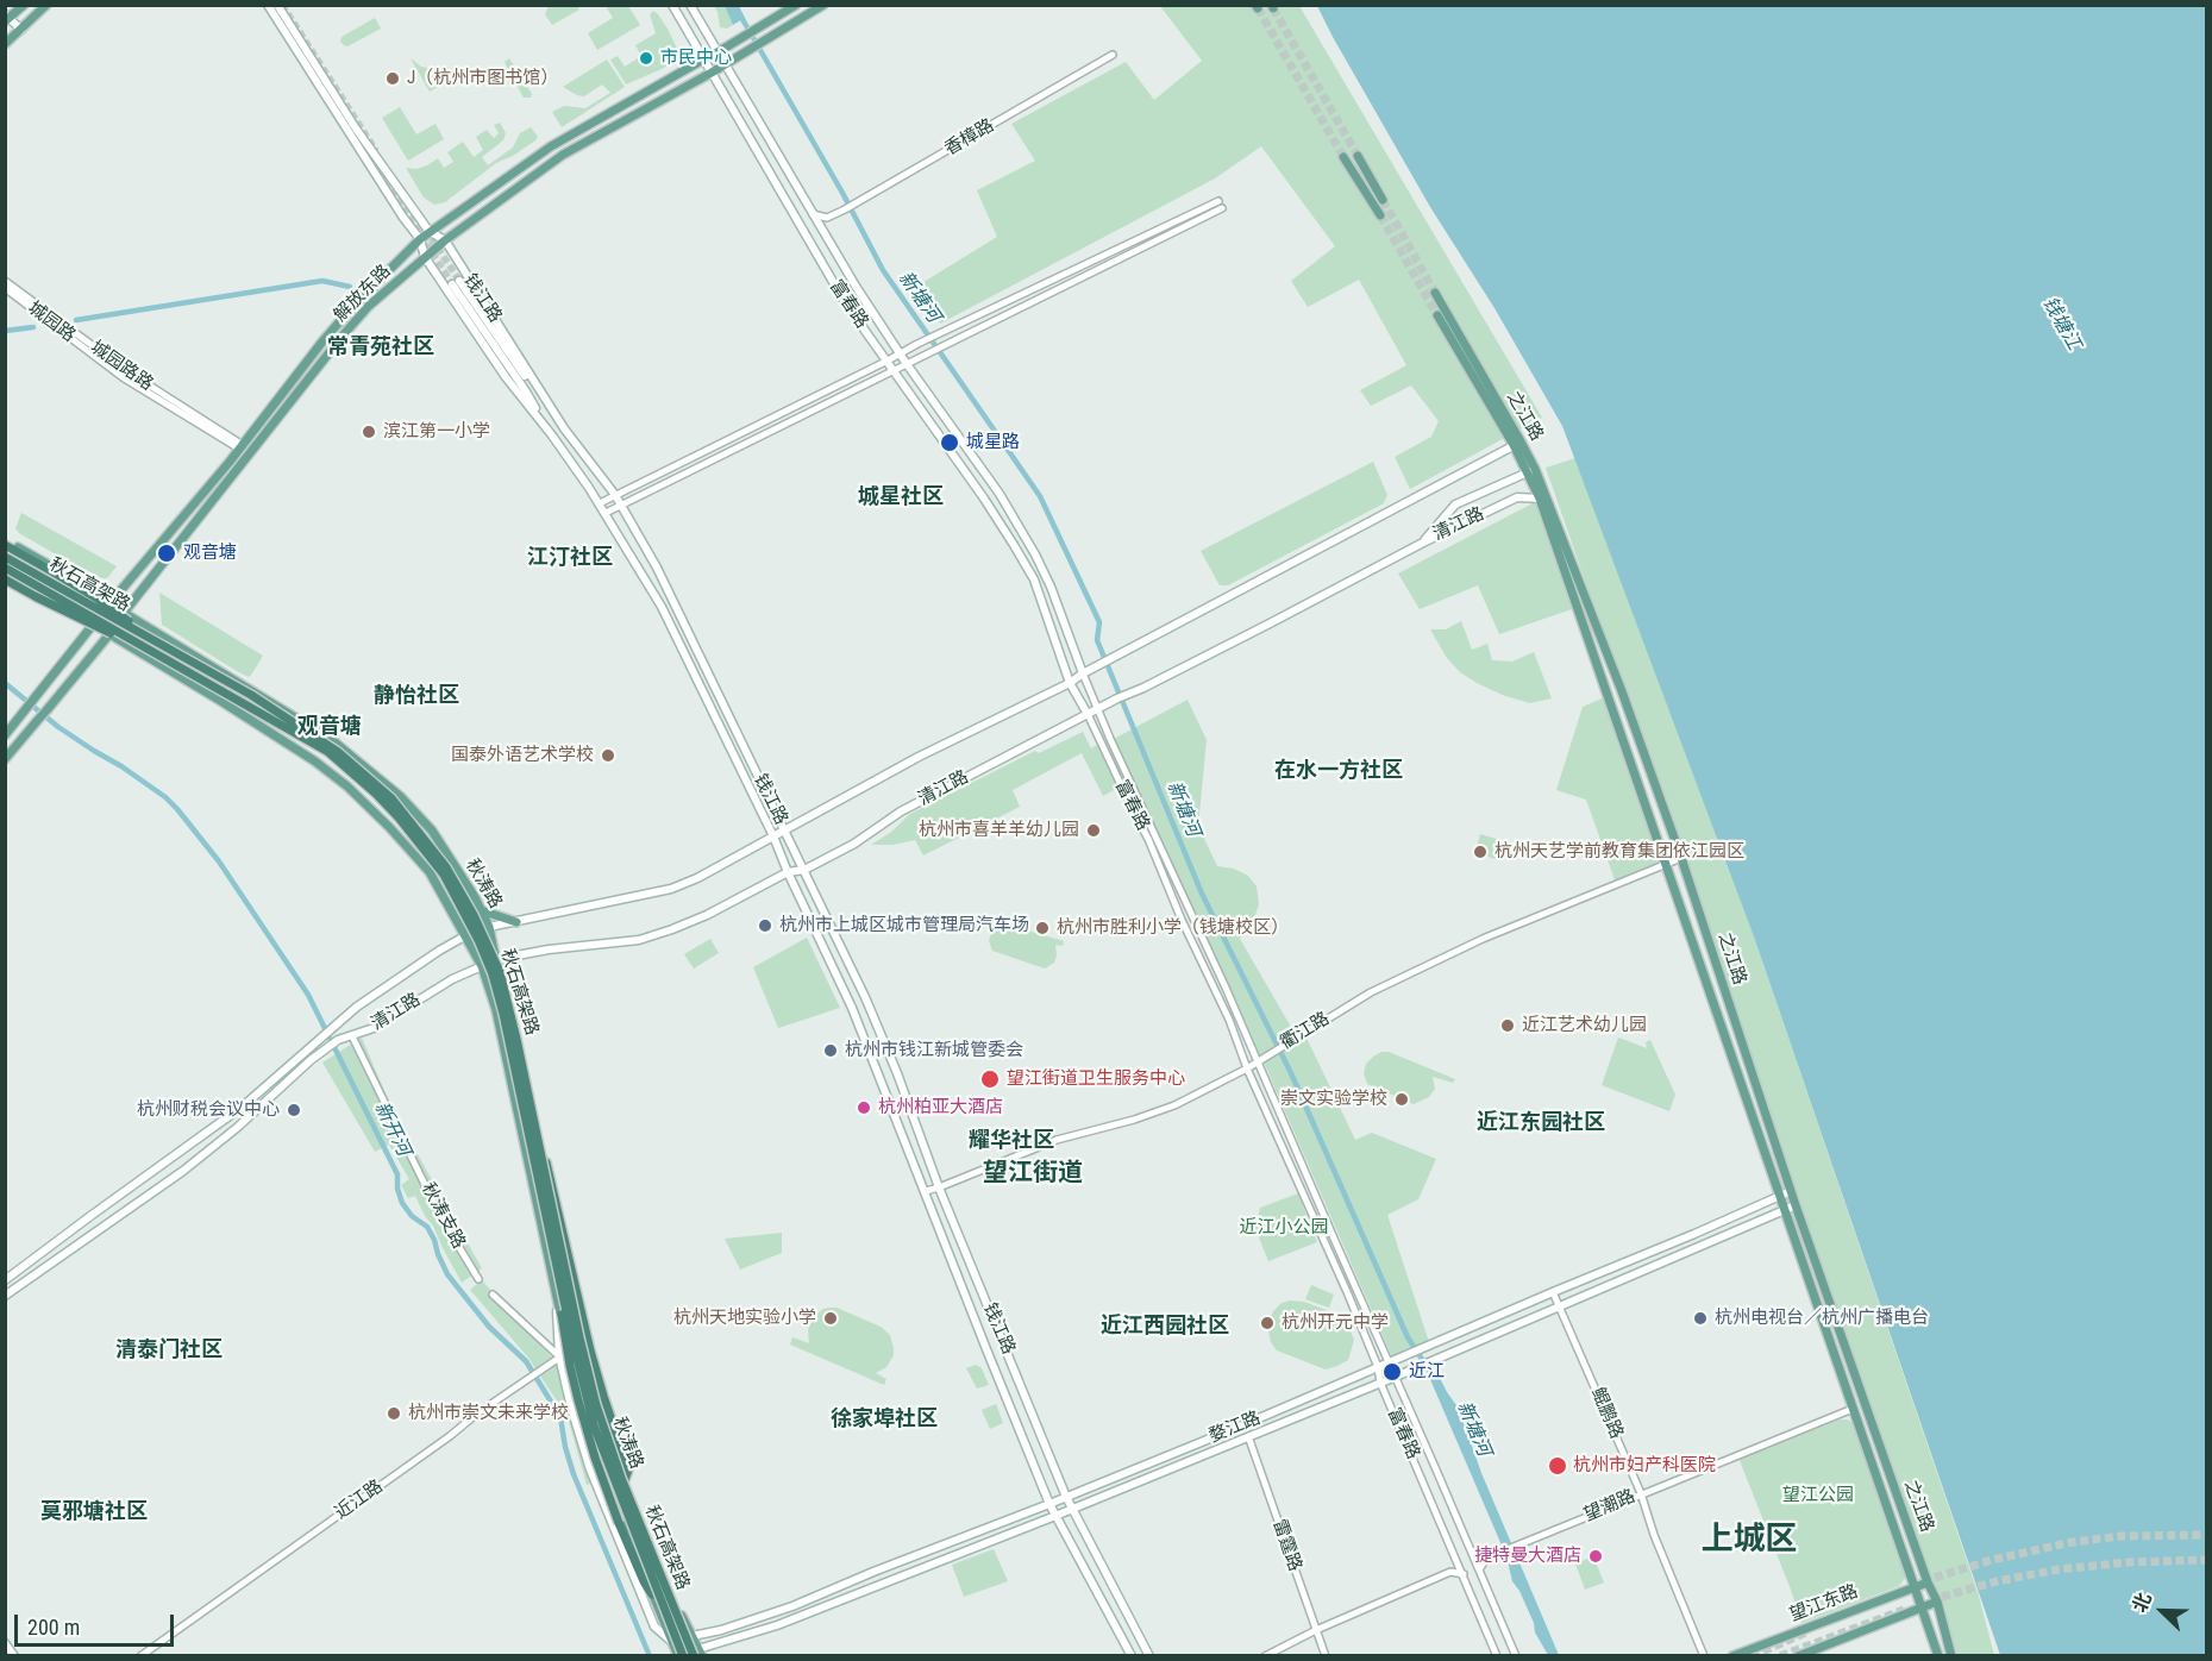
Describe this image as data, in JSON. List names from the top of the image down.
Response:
{
  "streets": {
    "highway": ["秋石高架路"],
    "main road": [
      "解放东路",
      "钱江路",
      "富春路",
      "之江路",
      "清江路",
      "秋涛路",
      "婺江路",
      "望江东路"
    ],
    "street": [
      "香樟路",
      "城园路",
      "城园路路",
      "衢江路",
      "秋涛支路",
      "鲲鹏路",
      "近江路",
      "望潮路",
      "雷霆路"
    ]
  },
  "crossings": [
    ["解放东路", "钱江路"],
    ["解放东路", "富春路"],
    ["解放东路", "城园路"],
    ["解放东路", "城园路路"],
    ["解放东路", "秋涛路"],
    ["钱江路", "清江路"],
    ["钱江路", "衢江路"],
    ["钱江路", "婺江路"],
    ["富春路", "清江路"],
    ["富春路", "衢江路"],
    ["富春路", "婺江路"],
    ["城园路", "城园路路"],
    ["之江路", "清江路"],
    ["之江路", "衢江路"],
    ["之江路", "婺江路"],
    ["之江路", "望潮路"],
    ["之江路", "望江东路"],
    ["清江路", "秋涛路"],
    ["清江路", "秋涛支路"],
    ["秋石高架路", "秋涛路"],
    ["秋石高架路", "婺江路"],
    ["秋涛路", "婺江路"],
    ["秋涛路", "近江路"],
    ["鲲鹏路", "婺江路"],
    ["鲲鹏路", "望潮路"],
    ["婺江路", "雷霆路"]
  ],
  "districts": [
    "常青苑社区",
    "城星社区",
    "江汀社区",
    "静怡社区",
    "观音塘",
    "在水一方社区",
    "近江东园社区",
    "耀华社区",
    "望江街道",
    "近江西园社区",
    "清泰门社区",
    "徐家埠社区",
    "莫邪塘社区",
    "上城区"
  ],
  "water": ["新塘河", "钱塘江", "新开河"],
  "parks": ["近江小公园", "望江公园"],
  "places": [
    "市民中心",
    "J（杭州市图书馆）",
    "滨江第一小学",
    "城星路",
    "观音塘",
    "国泰外语艺术学校",
    "杭州市喜羊羊幼儿园",
    "杭州天艺学前教育集团依江园区",
    "杭州市上城区城市管理局汽车场",
    "杭州市胜利小学（钱塘校区）",
    "近江艺术幼儿园",
    "杭州市钱江新城管委会",
    "望江街道卫生服务中心",
    "崇文实验学校",
    "杭州柏亚大酒店",
    "杭州财税会议中心",
    "杭州天地实验小学",
    "杭州电视台／杭州广播电台",
    "杭州开元中学",
    "近江",
    "杭州市崇文未来学校",
    "杭州市妇产科医院",
    "捷特曼大酒店"
  ],
  "scale_bar": "200 m",
  "north": "top left"
}
